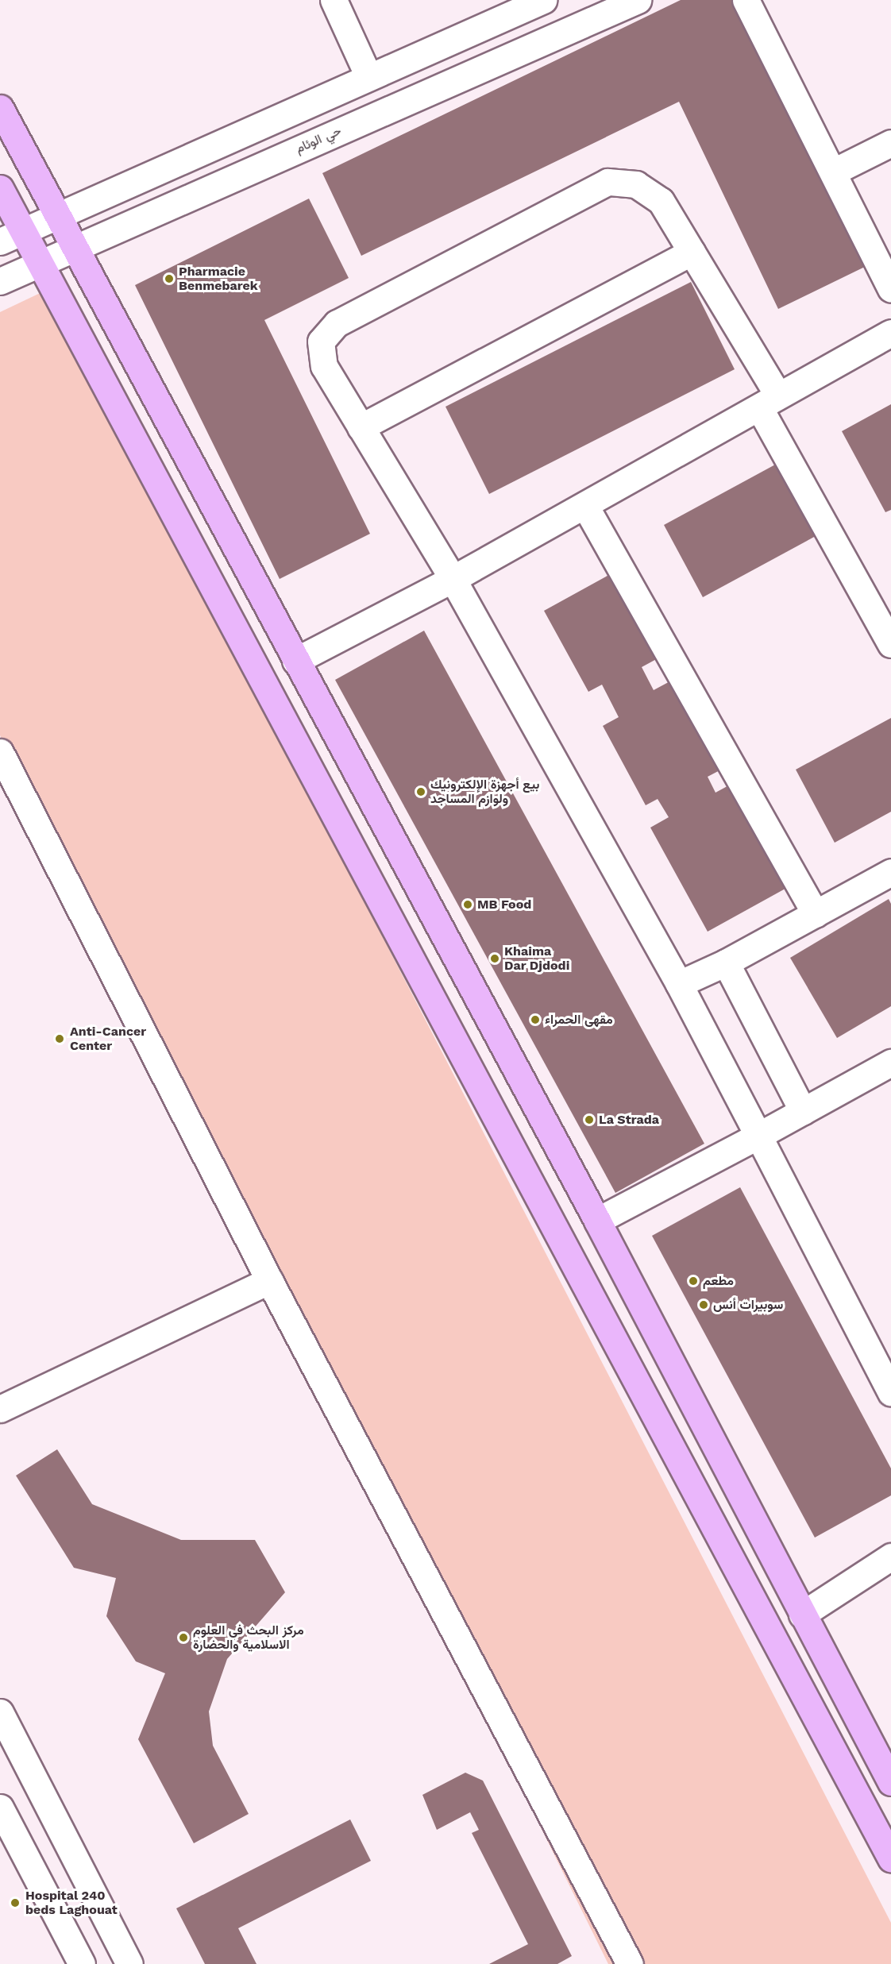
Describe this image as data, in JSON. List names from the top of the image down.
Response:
{
  "streets": {
    "street": ["حي الوئام"]
  },
  "places": [
    "Pharmacie Benmebarek",
    "بيع أجهزة الإلكترونيك ولوازم المساجد",
    "MB Food",
    "Khaima Dar Djdodi",
    "مقهى الحمراء",
    "Anti-Cancer Center",
    "La Strada",
    "مطعم",
    "سوبيرات أنس",
    "مركز البحث في العلوم الاسلامية والحضارة",
    "Hospital 240 beds Laghouat"
  ]
}
